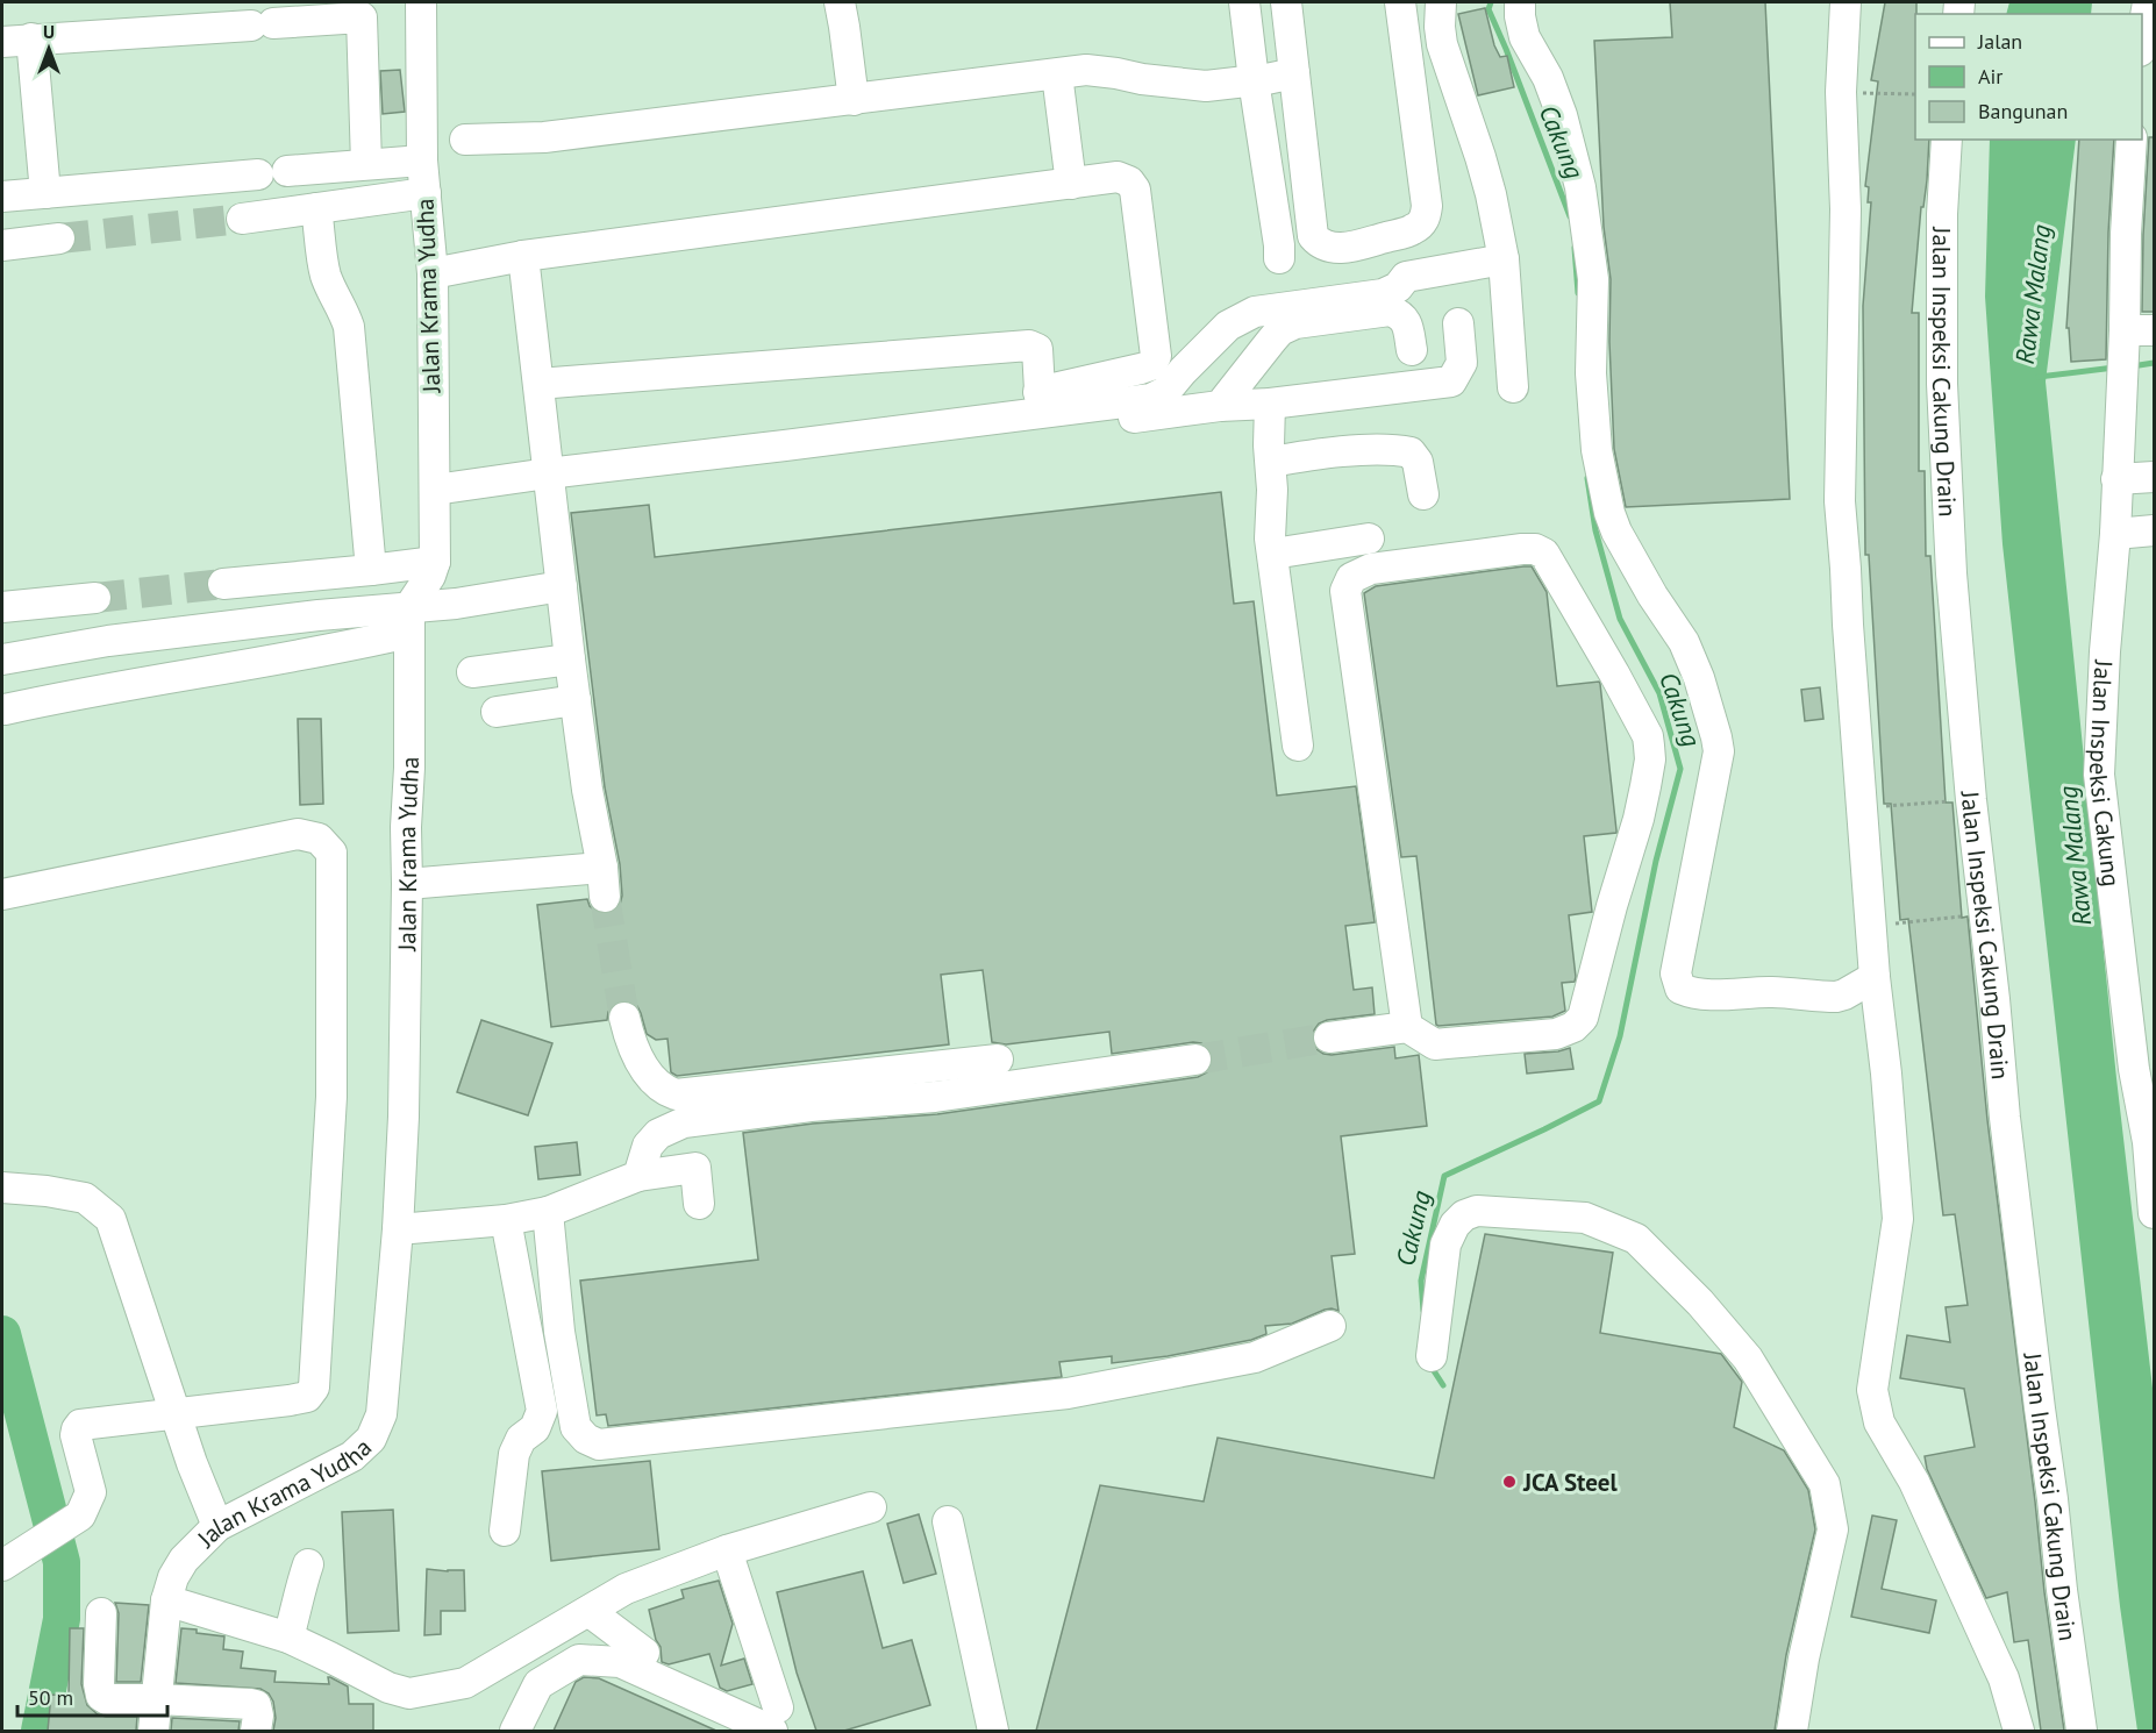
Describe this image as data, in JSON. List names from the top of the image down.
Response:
{
  "streets": {
    "street": ["Jalan Krama Yudha", "Jalan Inspeksi Cakung Drain", "Jalan Inspeksi Cakung"]
  },
  "water": ["Cakung", "Rawa Malang"],
  "places": ["JCA Steel"],
  "legend": ["Jalan", "Air", "Bangunan"],
  "scale_bar": "50 m",
  "north": "top"
}
